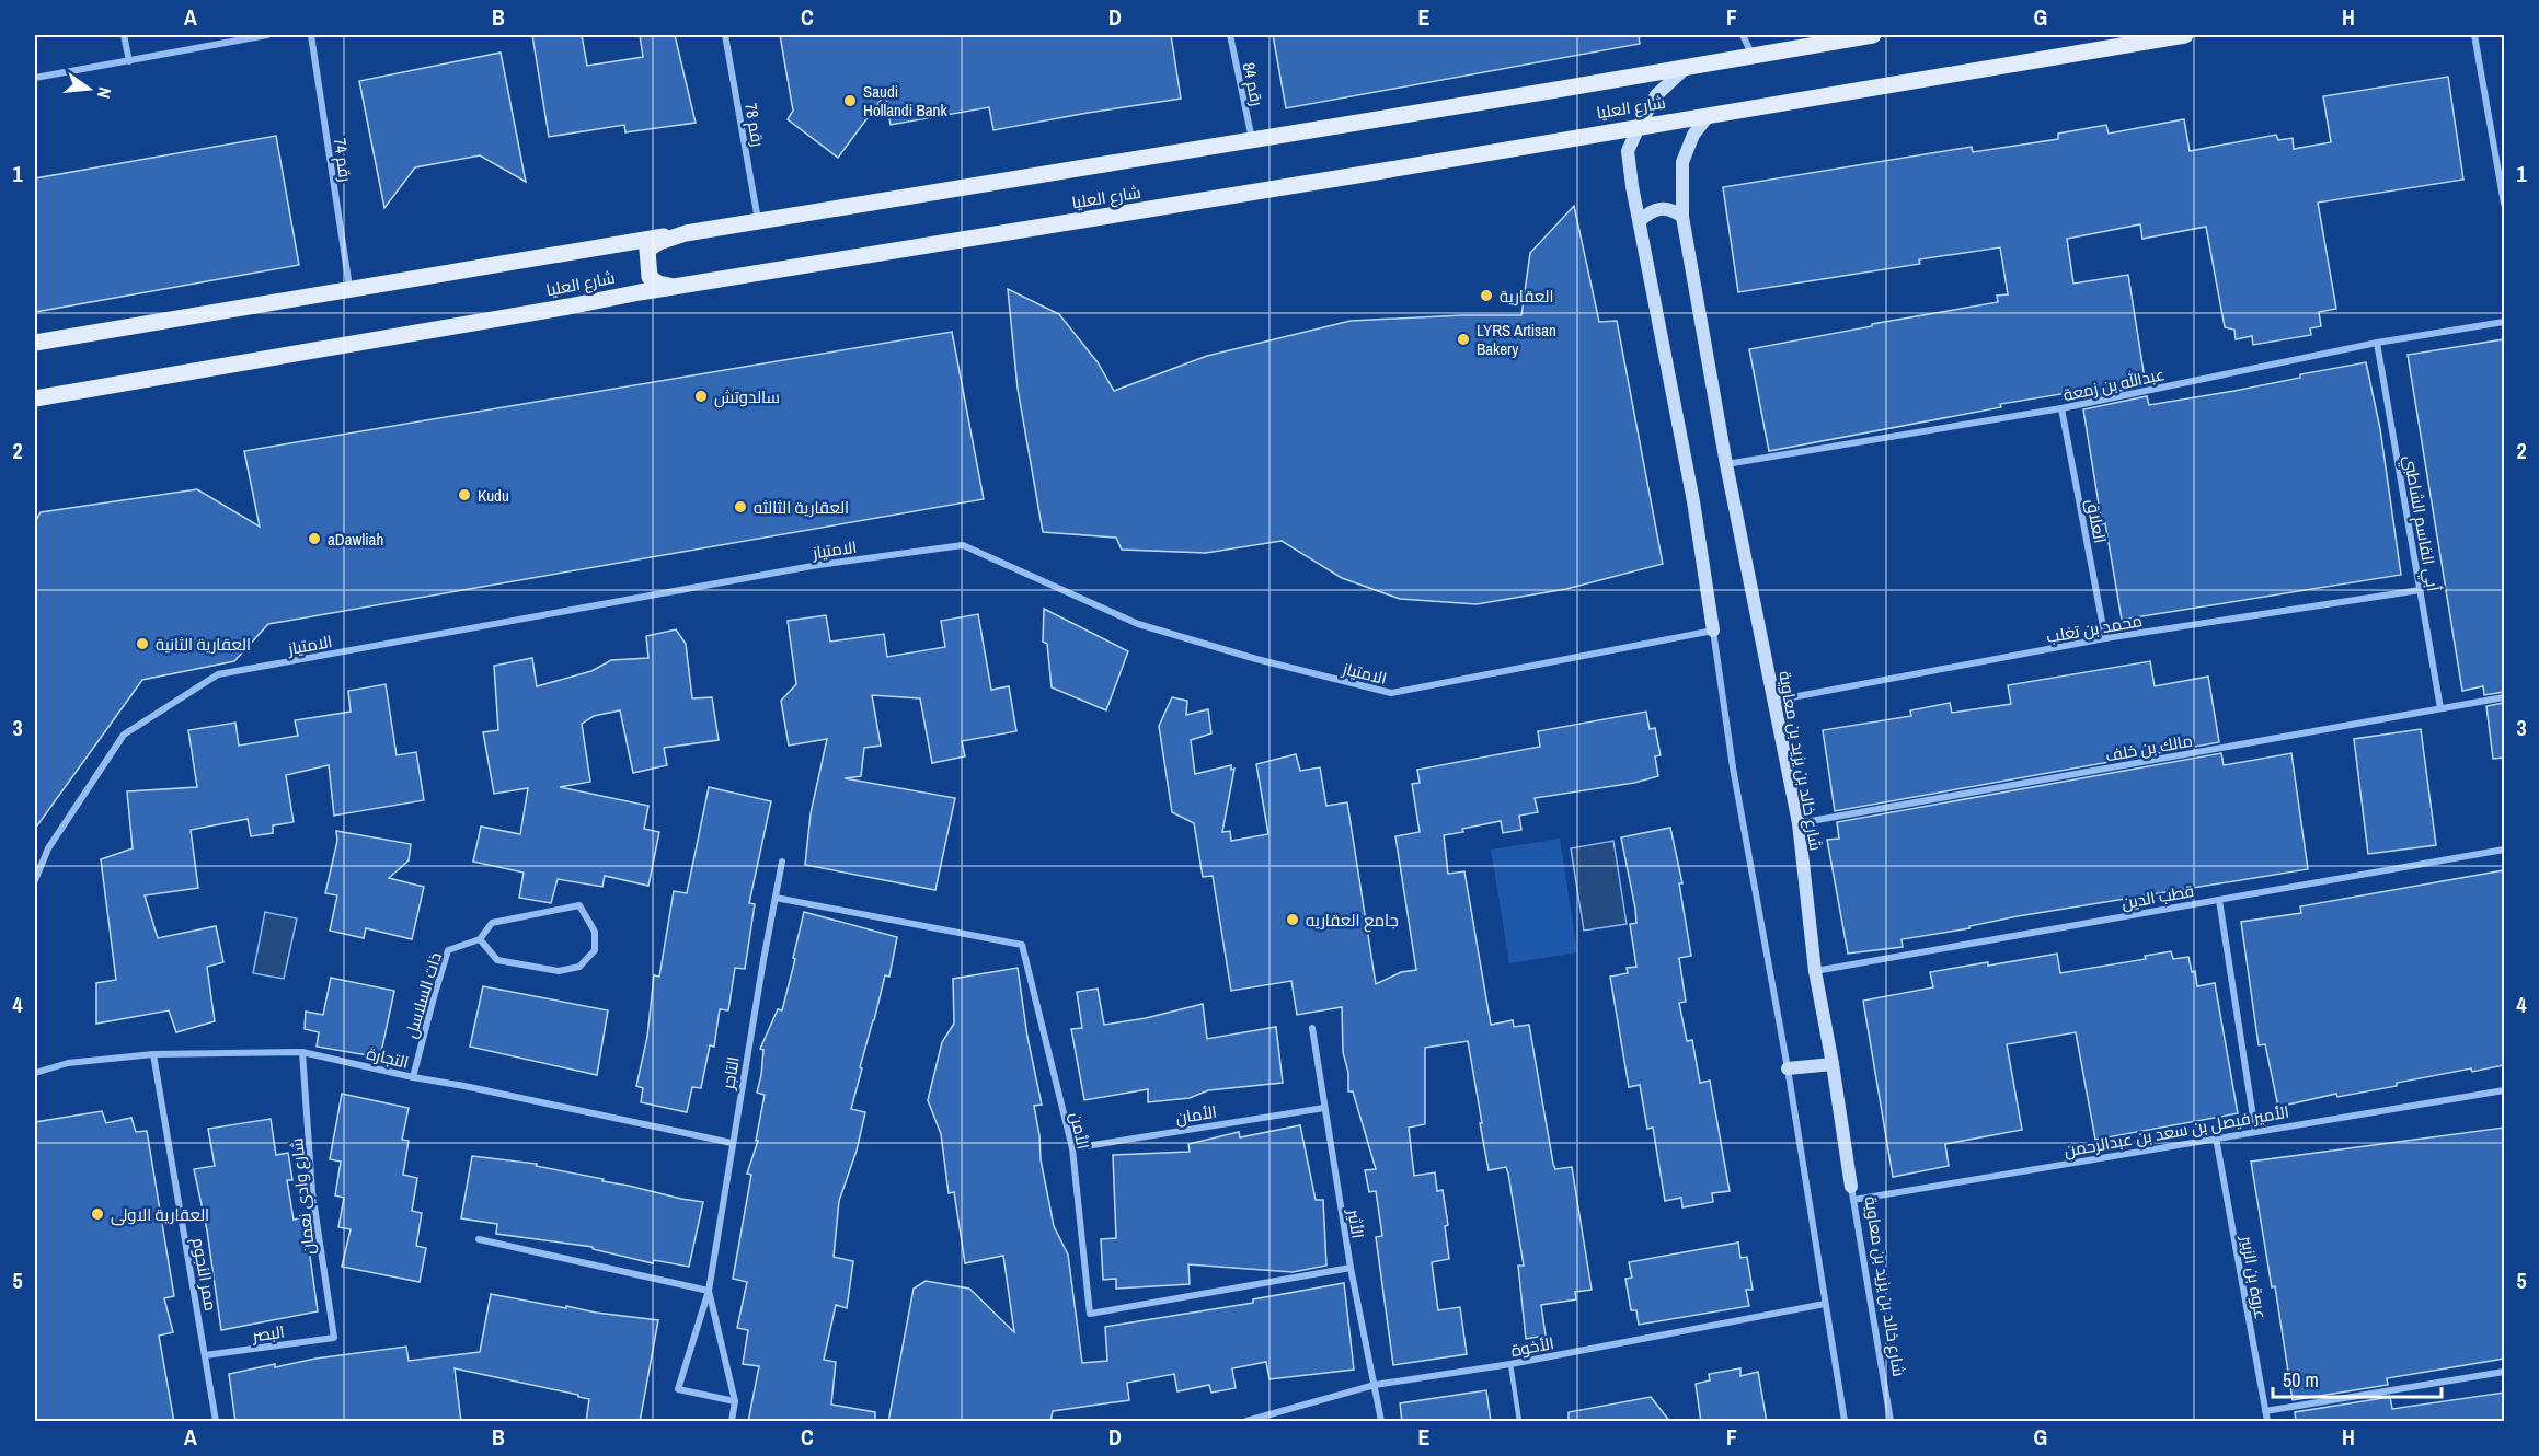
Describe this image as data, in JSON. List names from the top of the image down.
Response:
{
  "streets": {
    "main road": ["شارع العليا", "شارع خالد بن يزيد بن معاوية"],
    "street": [
      "رقم 84",
      "رقم 78",
      "رقم 74",
      "عبدالله بن زمعة",
      "العلاق",
      "أبي القاسم الشاطبي",
      "الامتياز",
      "محمد بن تغلب",
      "مالك بن خلف",
      "قطب الدين",
      "ذات السلاسل",
      "التجارة",
      "التاجر",
      "الأمان",
      "الأمن",
      "الأمير فيصل بن سعد بن عبدالرحمن",
      "شارع وادي نعمان",
      "الأثير",
      "ممر النجوم",
      "عروة بن الزبير",
      "البصر",
      "الأخوة"
    ]
  },
  "crossings": [
    ["رقم 84", "شارع العليا"],
    ["شارع العليا", "رقم 78"],
    ["شارع العليا", "رقم 74"],
    ["شارع العليا", "شارع خالد بن يزيد بن معاوية"],
    ["عبدالله بن زمعة", "العلاق"],
    ["عبدالله بن زمعة", "أبي القاسم الشاطبي"],
    ["عبدالله بن زمعة", "شارع خالد بن يزيد بن معاوية"],
    ["العلاق", "محمد بن تغلب"],
    ["أبي القاسم الشاطبي", "محمد بن تغلب"],
    ["أبي القاسم الشاطبي", "مالك بن خلف"],
    ["محمد بن تغلب", "شارع خالد بن يزيد بن معاوية"],
    ["مالك بن خلف", "شارع خالد بن يزيد بن معاوية"],
    ["شارع خالد بن يزيد بن معاوية", "قطب الدين"],
    ["شارع خالد بن يزيد بن معاوية", "الأمير فيصل بن سعد بن عبدالرحمن"],
    ["ذات السلاسل", "التجارة"],
    ["التجارة", "التاجر"],
    ["التجارة", "شارع وادي نعمان"],
    ["التجارة", "ممر النجوم"],
    ["التاجر", "الأمن"],
    ["الأمان", "الأمن"],
    ["الأمان", "الأثير"],
    ["الأمن", "الأثير"],
    ["الأمير فيصل بن سعد بن عبدالرحمن", "عروة بن الزبير"],
    ["شارع وادي نعمان", "البصر"],
    ["الأثير", "الأخوة"],
    ["ممر النجوم", "البصر"]
  ],
  "places": [
    "Saudi Hollandi Bank",
    "العقارية",
    "LYRS Artisan Bakery",
    "سالدوتش",
    "Kudu",
    "العقارية الثالثه",
    "aDawliah",
    "العقارية الثانية",
    "جامع العقاريه",
    "العقارية الاولى"
  ],
  "scale_bar": "50 m",
  "north": "right",
  "grid": {
    "columns": [
      "A",
      "B",
      "C",
      "D",
      "E",
      "F",
      "G",
      "H"
    ],
    "rows": [
      "1",
      "2",
      "3",
      "4",
      "5"
    ]
  }
}
